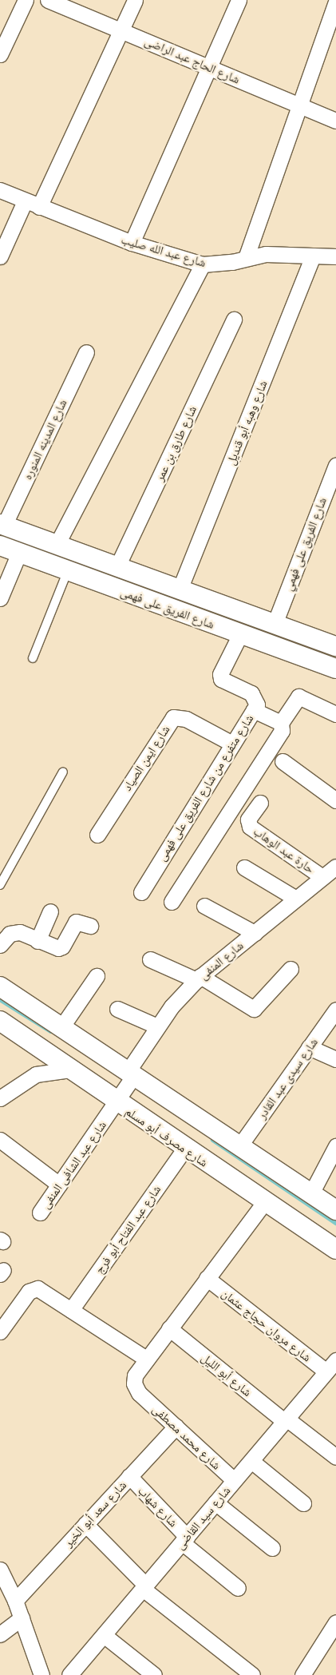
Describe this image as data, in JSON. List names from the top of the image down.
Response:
{
  "streets": {
    "street": [
      "شارع الحاج عبد الراضى",
      "شارع عبد الله صليب",
      "شارع وهبه أبو قنديل",
      "شارع المدينه المنوره",
      "شارع طارق بن عمر",
      "شارع الفريق على فهمي",
      "شارع الفريق على فهمى",
      "شارع ايمن الصياد",
      "شارع متفرع من شارع الفريق على فهمى",
      "حارة عبد الوهاب",
      "شارع المنفى",
      "شارع سيدى عبد القادر",
      "شارع مصرف أبو مسلم",
      "شارع عبد الشافى المنفى",
      "شارع عبد الفتاح أبو فرج",
      "شارع مروان حجاج عثمان",
      "شارع أبو الليل",
      "شارع محمد مصطفى",
      "شارع شهاب",
      "شارع سعد أبو الخير",
      "شارع سيد القاضى"
    ]
  },
  "crossings": [
    ["شارع عبد الله صليب", "شارع وهبه أبو قنديل"],
    ["شارع وهبه أبو قنديل", "شارع الفريق على فهمى"],
    ["شارع المدينه المنوره", "شارع الفريق على فهمى"],
    ["شارع طارق بن عمر", "شارع الفريق على فهمى"],
    ["شارع الفريق على فهمي", "شارع الفريق على فهمى"],
    ["شارع الفريق على فهمى", "شارع متفرع من شارع الفريق على فهمى"],
    ["شارع ايمن الصياد", "شارع متفرع من شارع الفريق على فهمى"],
    ["حارة عبد الوهاب", "شارع المنفى"],
    ["شارع المنفى", "شارع عبد الشافى المنفى"],
    ["شارع مصرف أبو مسلم", "شارع عبد الشافى المنفى"],
    ["شارع مصرف أبو مسلم", "شارع عبد الفتاح أبو فرج"],
    ["شارع مروان حجاج عثمان", "شارع سيد القاضى"],
    ["شارع أبو الليل", "شارع سيد القاضى"],
    ["شارع محمد مصطفى", "شارع سعد أبو الخير"],
    ["شارع محمد مصطفى", "شارع سيد القاضى"],
    ["شارع شهاب", "شارع سعد أبو الخير"],
    ["شارع شهاب", "شارع سيد القاضى"]
  ]
}
